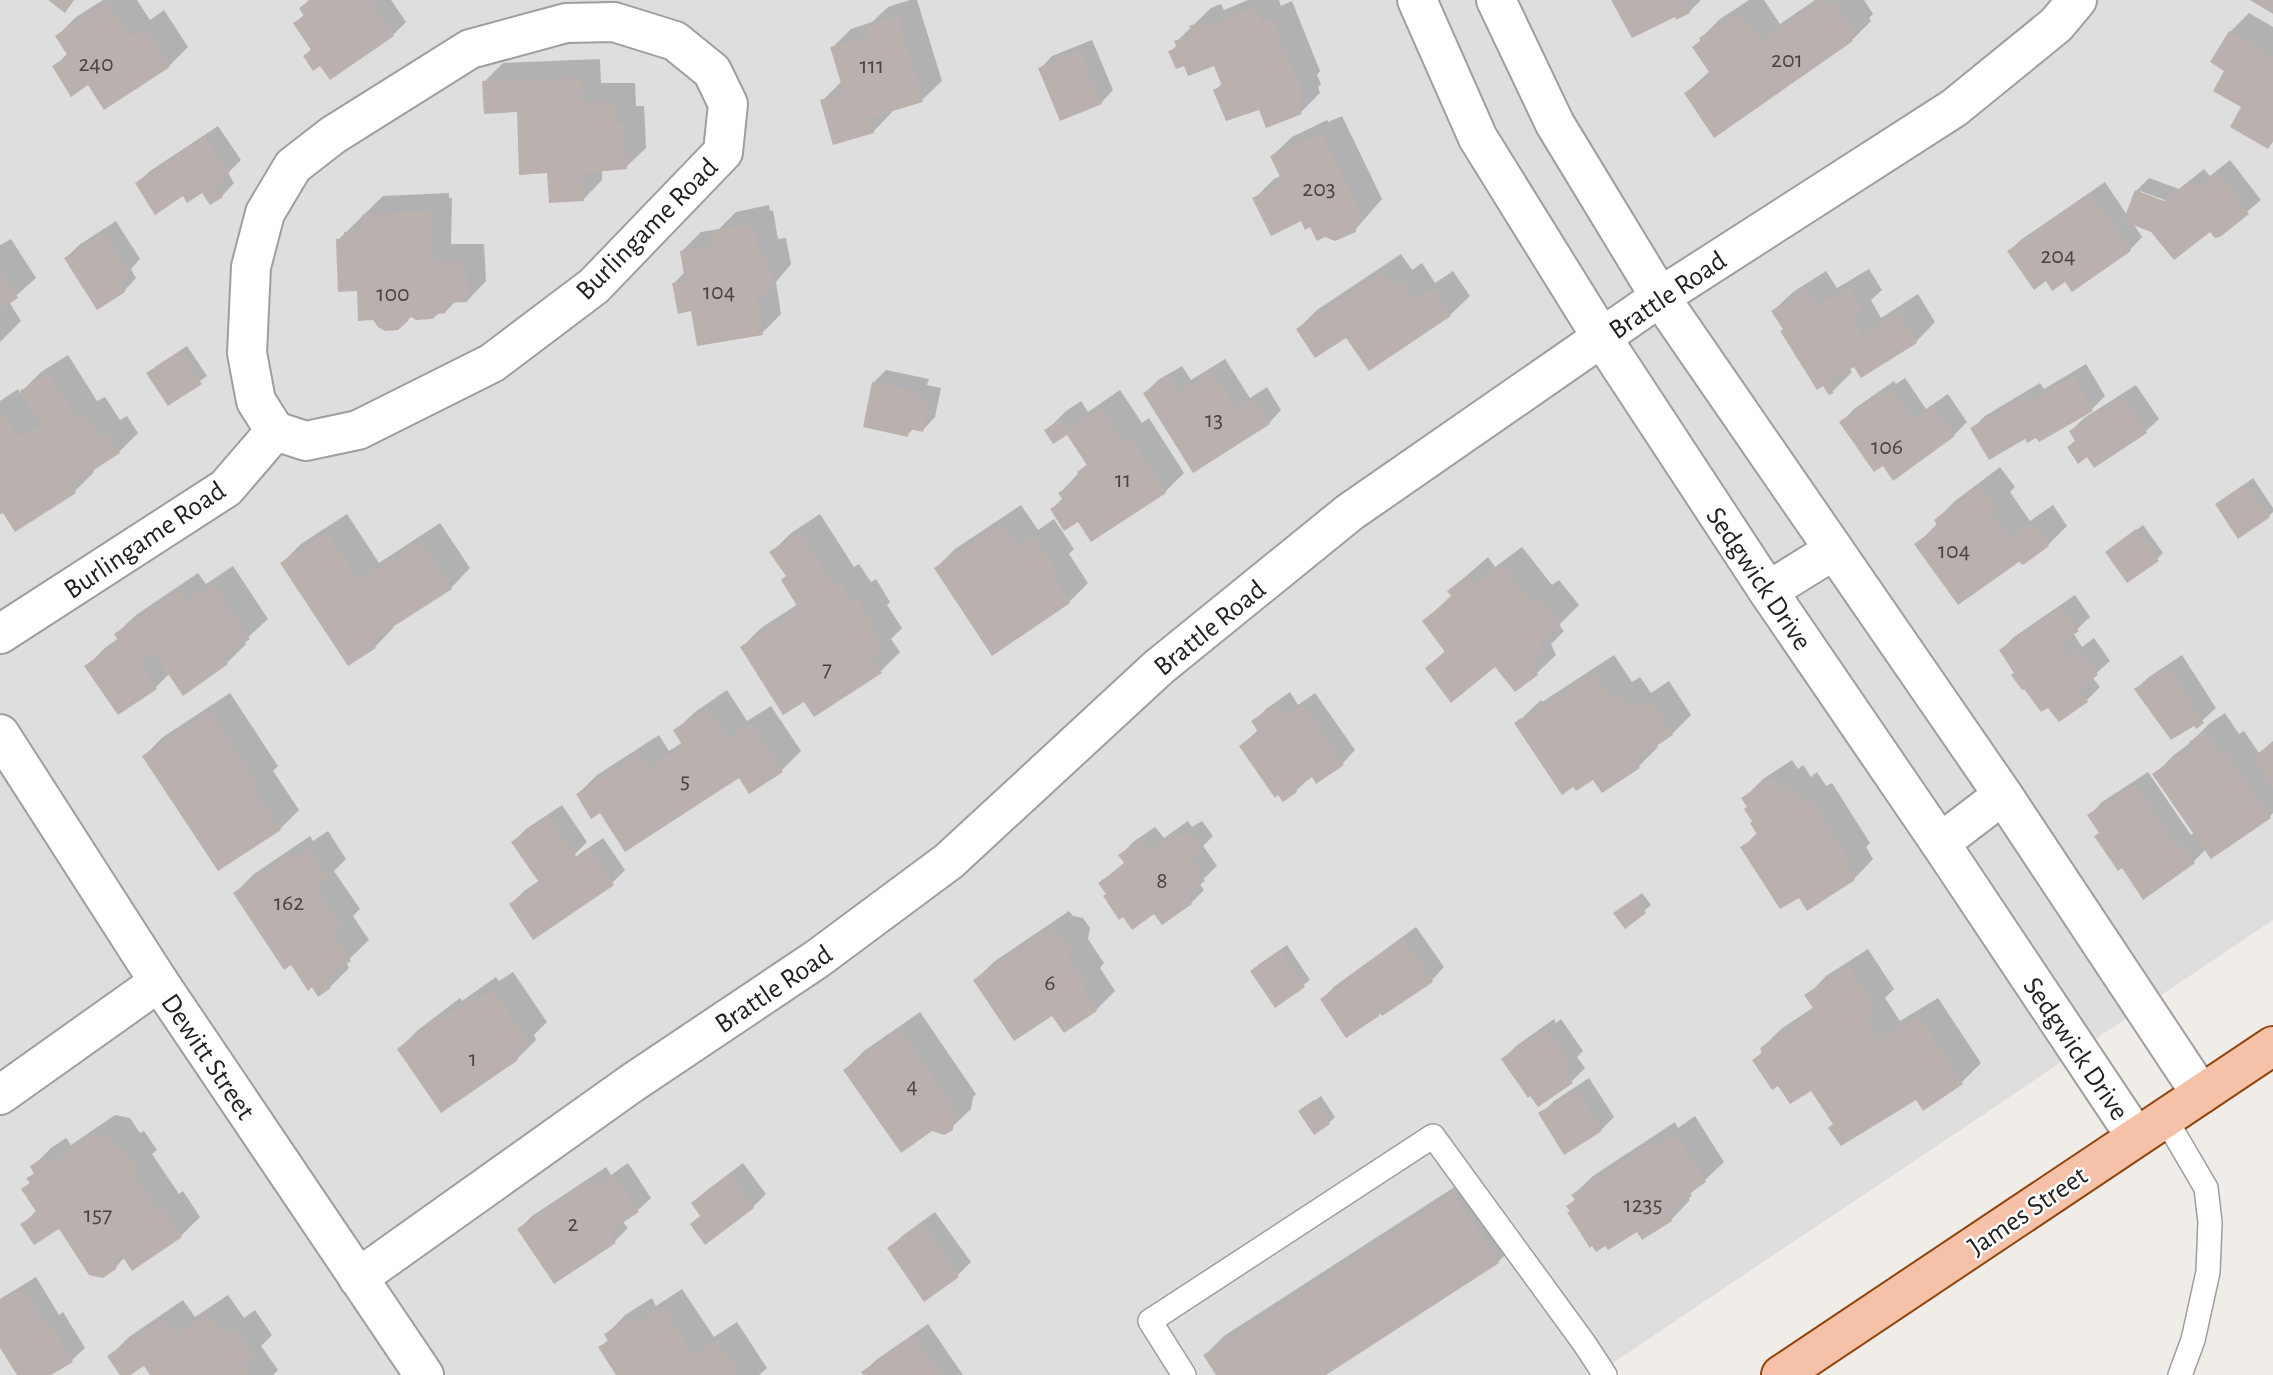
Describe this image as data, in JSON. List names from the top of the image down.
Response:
{
  "streets": {
    "main road": ["James Street"],
    "street": [
      "Burlingame Road",
      "Brattle Road",
      "Sedgwick Drive",
      "Dewitt Street"
    ]
  },
  "crossings": [
    ["Brattle Road", "Sedgwick Drive"],
    ["Brattle Road", "Dewitt Street"],
    ["Sedgwick Drive", "James Street"]
  ],
  "house_numbers": [
    "201",
    "240",
    "111",
    "203",
    "204",
    "104",
    "100",
    "13",
    "106",
    "11",
    "104",
    "7",
    "5",
    "8",
    "162",
    "6",
    "1",
    "4",
    "1235",
    "157",
    "2"
  ]
}
